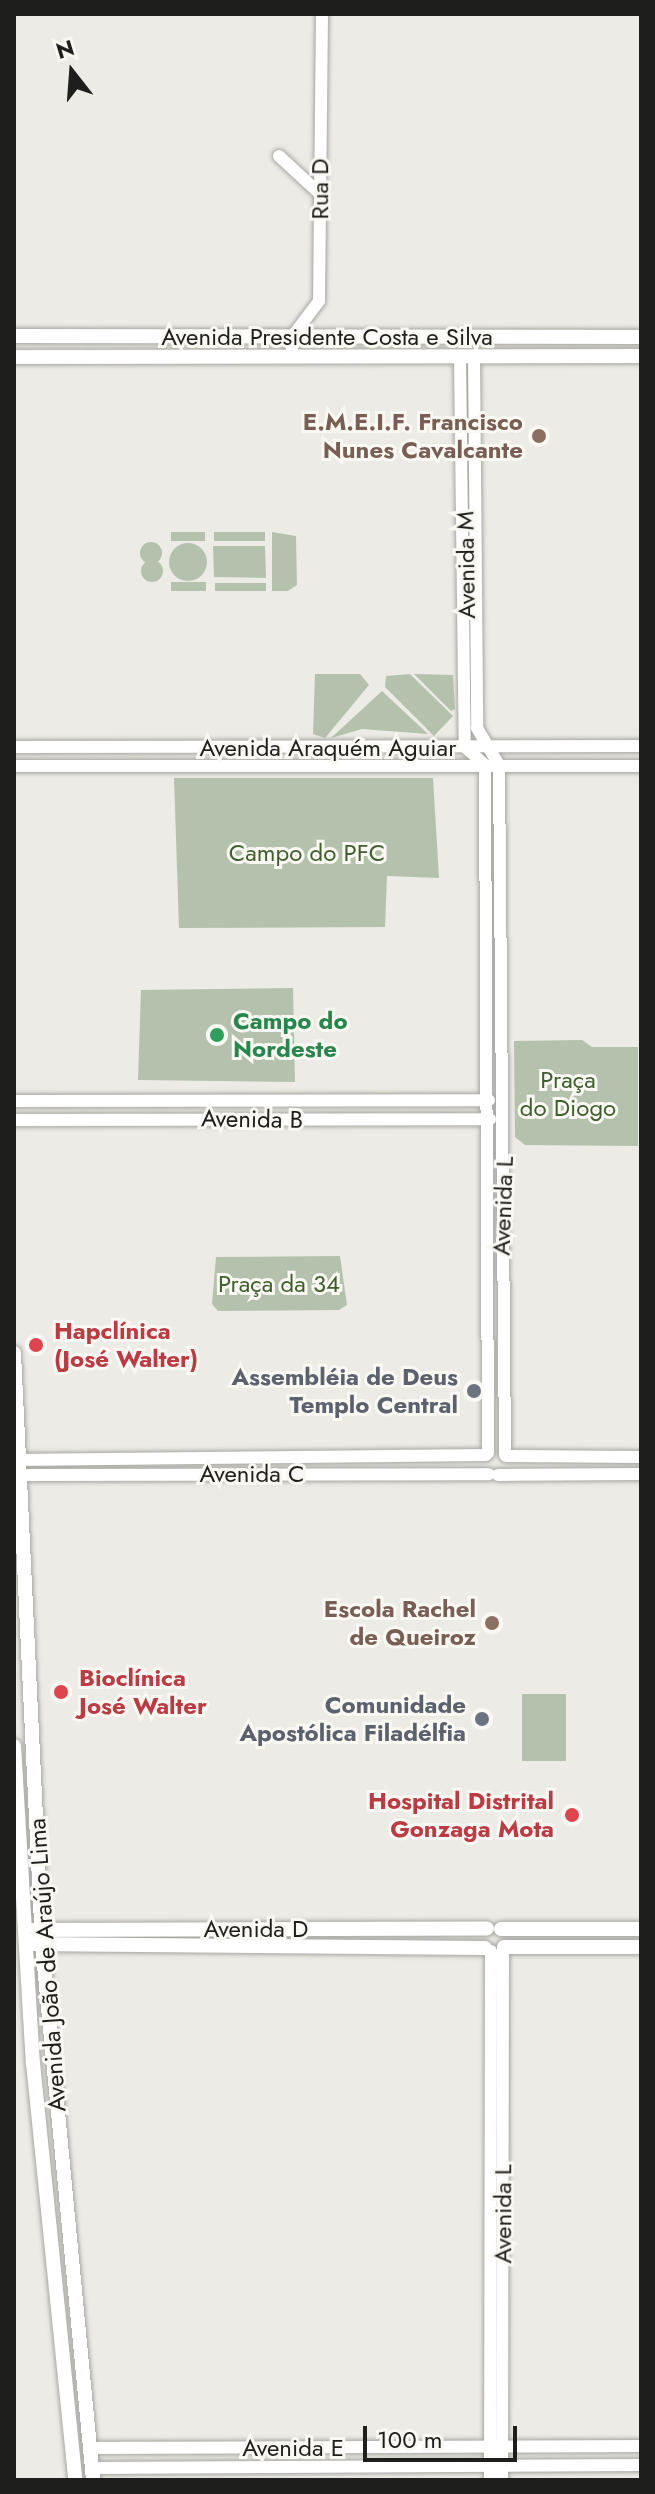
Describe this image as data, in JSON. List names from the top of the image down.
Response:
{
  "streets": {
    "main road": ["Avenida Presidente Costa e Silva", "Avenida D", "Avenida João de Araújo Lima"],
    "street": [
      "Rua D",
      "Avenida M",
      "Avenida Araquém Aguiar",
      "Avenida B",
      "Avenida L",
      "Avenida C",
      "Avenida E"
    ]
  },
  "crossings": [
    ["Rua D", "Avenida Presidente Costa e Silva"],
    ["Avenida Presidente Costa e Silva", "Avenida M"],
    ["Avenida M", "Avenida Araquém Aguiar"],
    ["Avenida Araquém Aguiar", "Avenida L"],
    ["Avenida B", "Avenida L"],
    ["Avenida L", "Avenida C"],
    ["Avenida L", "Avenida D"],
    ["Avenida L", "Avenida E"],
    ["Avenida C", "Avenida João de Araújo Lima"],
    ["Avenida D", "Avenida João de Araújo Lima"],
    ["Avenida João de Araújo Lima", "Avenida E"]
  ],
  "parks": ["Campo do PFC", "Praça do Diogo", "Praça da 34"],
  "places": [
    "E.M.E.I.F. Francisco Nunes Cavalcante",
    "Campo do Nordeste",
    "Hapclínica (José Walter)",
    "Assembléia de Deus Templo Central",
    "Escola Rachel de Queiroz",
    "Bioclínica José Walter",
    "Comunidade Apostólica Filadélfia",
    "Hospital Distrital Gonzaga Mota"
  ],
  "scale_bar": "100 m",
  "north": "top"
}
